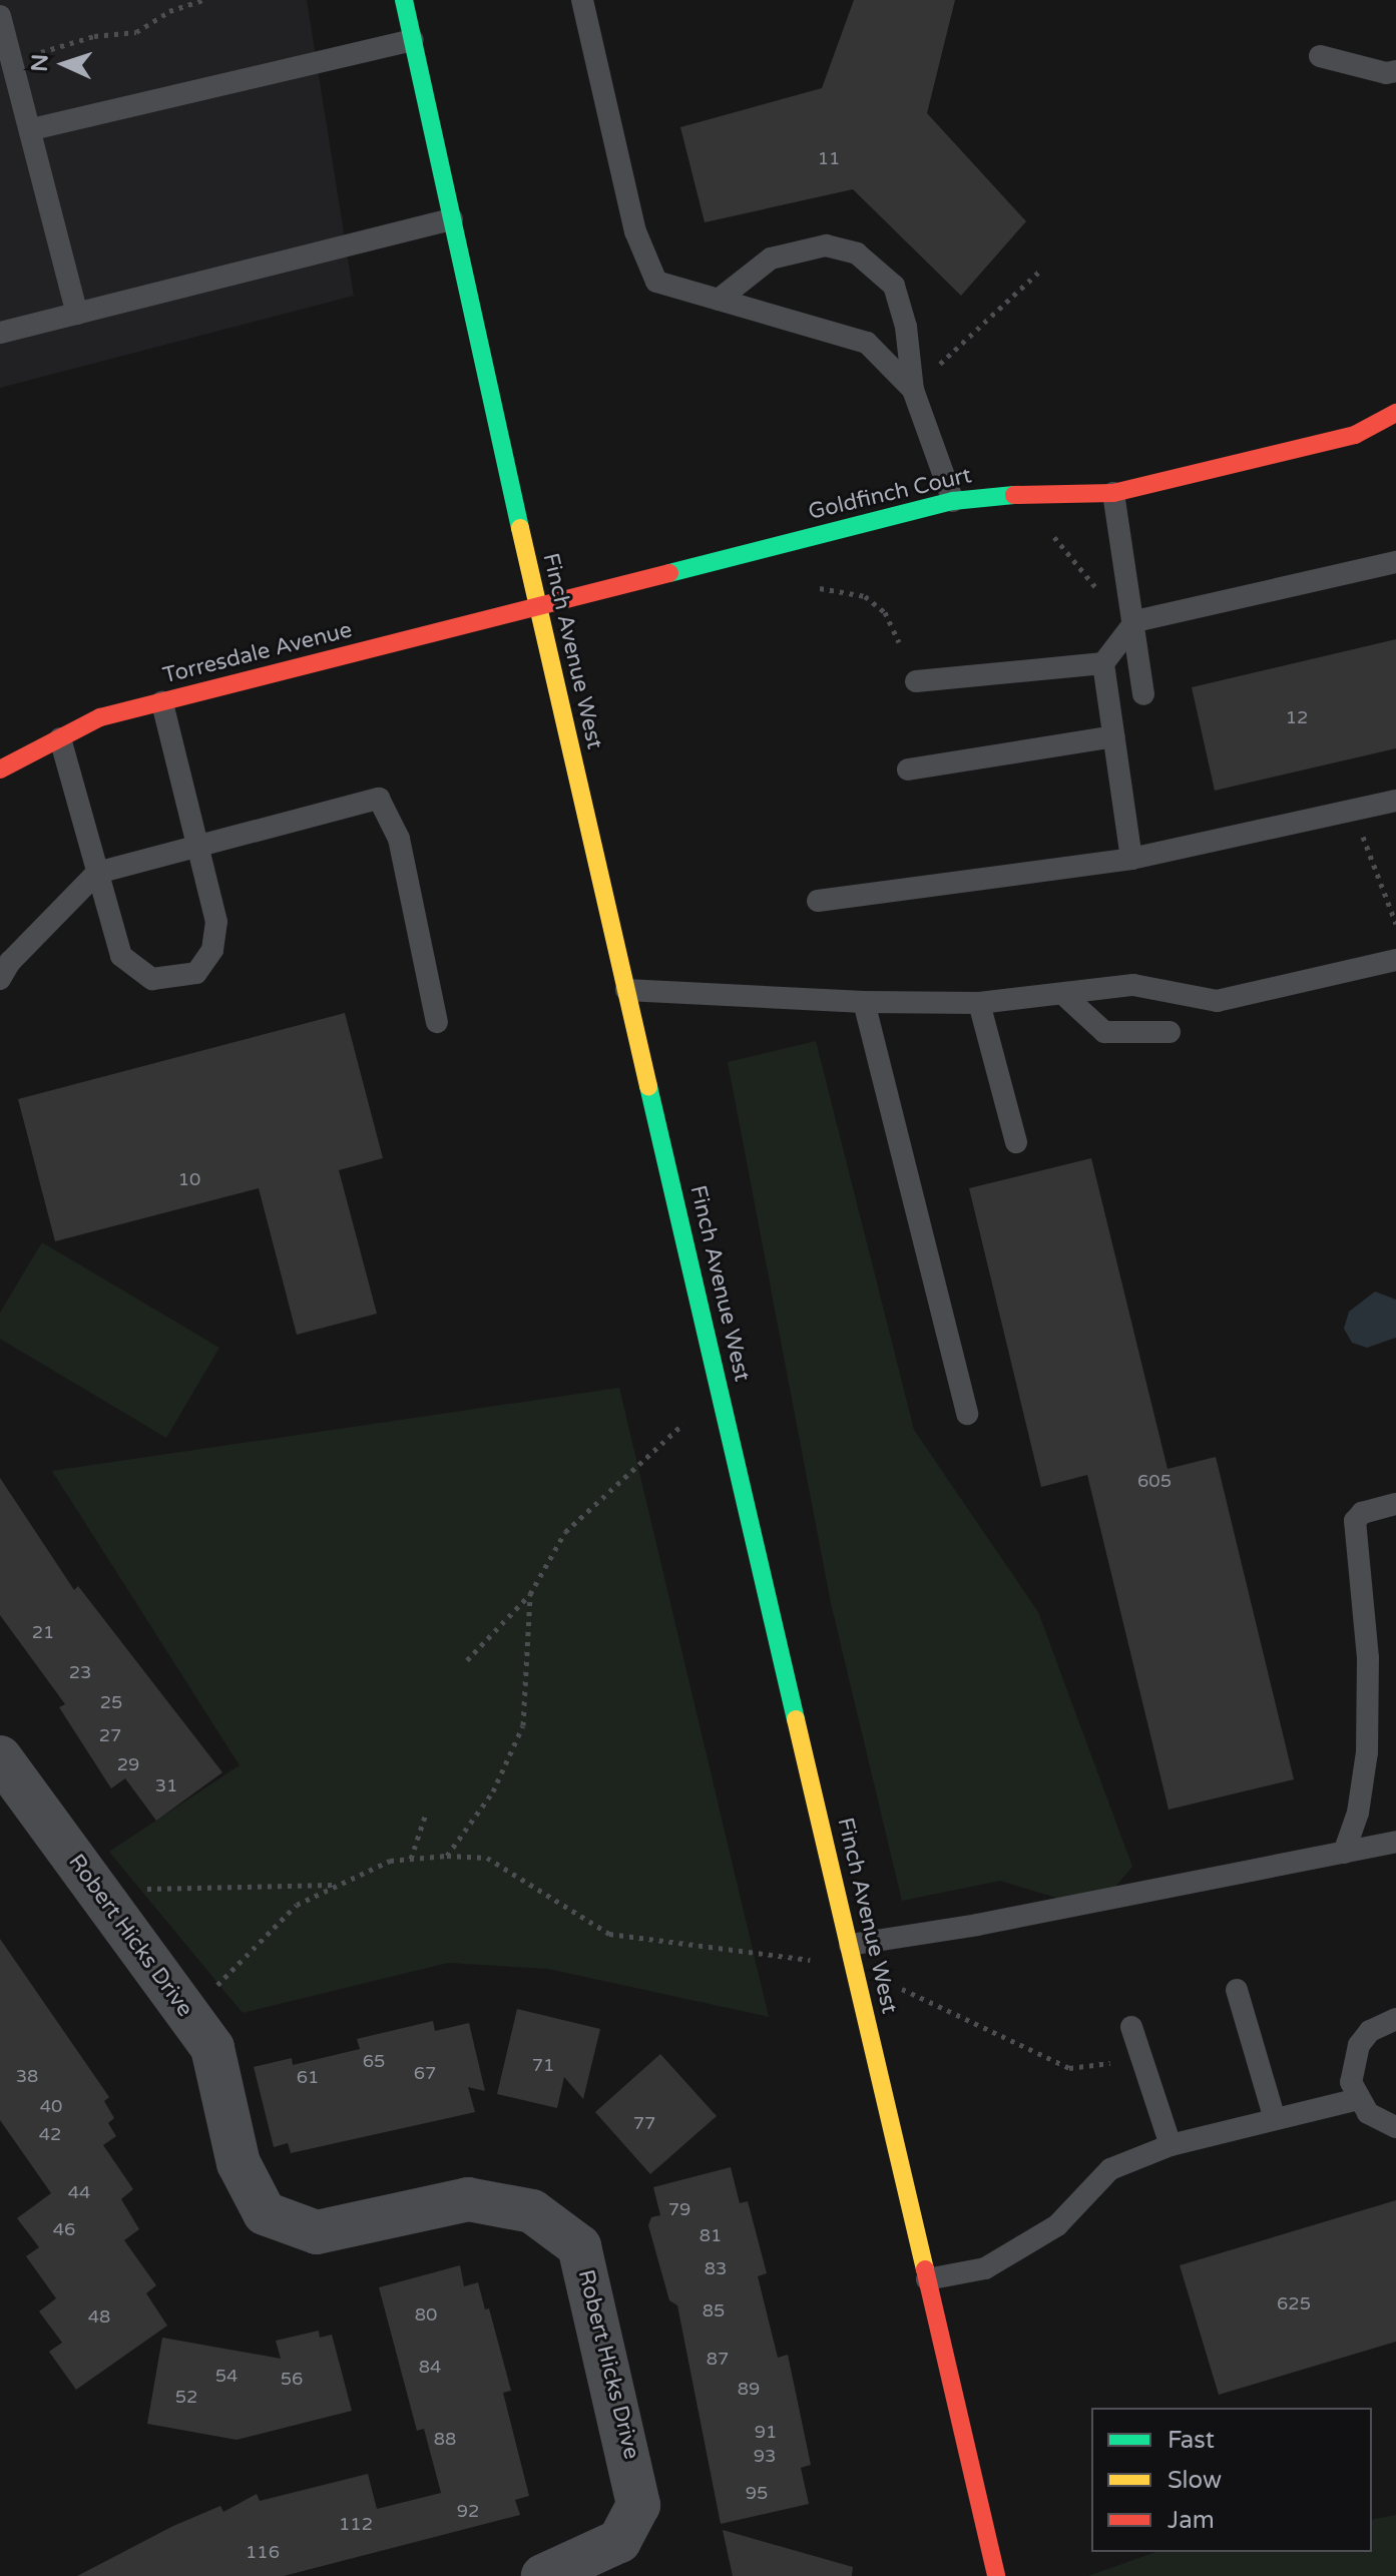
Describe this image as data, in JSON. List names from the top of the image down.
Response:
{
  "streets": {
    "main road": ["Goldfinch Court", "Finch Avenue West", "Torresdale Avenue"],
    "street": ["Robert Hicks Drive"]
  },
  "crossings": [
    ["Goldfinch Court", "Finch Avenue West"],
    ["Goldfinch Court", "Torresdale Avenue"],
    ["Finch Avenue West", "Torresdale Avenue"]
  ],
  "house_numbers": [
    "11",
    "12",
    "10",
    "605",
    "21",
    "23",
    "25",
    "27",
    "29",
    "31",
    "65",
    "71",
    "67",
    "38",
    "61",
    "40",
    "77",
    "42",
    "44",
    "79",
    "46",
    "81",
    "83",
    "625",
    "85",
    "80",
    "48",
    "87",
    "84",
    "54",
    "56",
    "89",
    "52",
    "91",
    "88",
    "93",
    "95",
    "92",
    "112",
    "116"
  ],
  "legend": ["Fast", "Slow", "Jam"],
  "north": "left"
}
